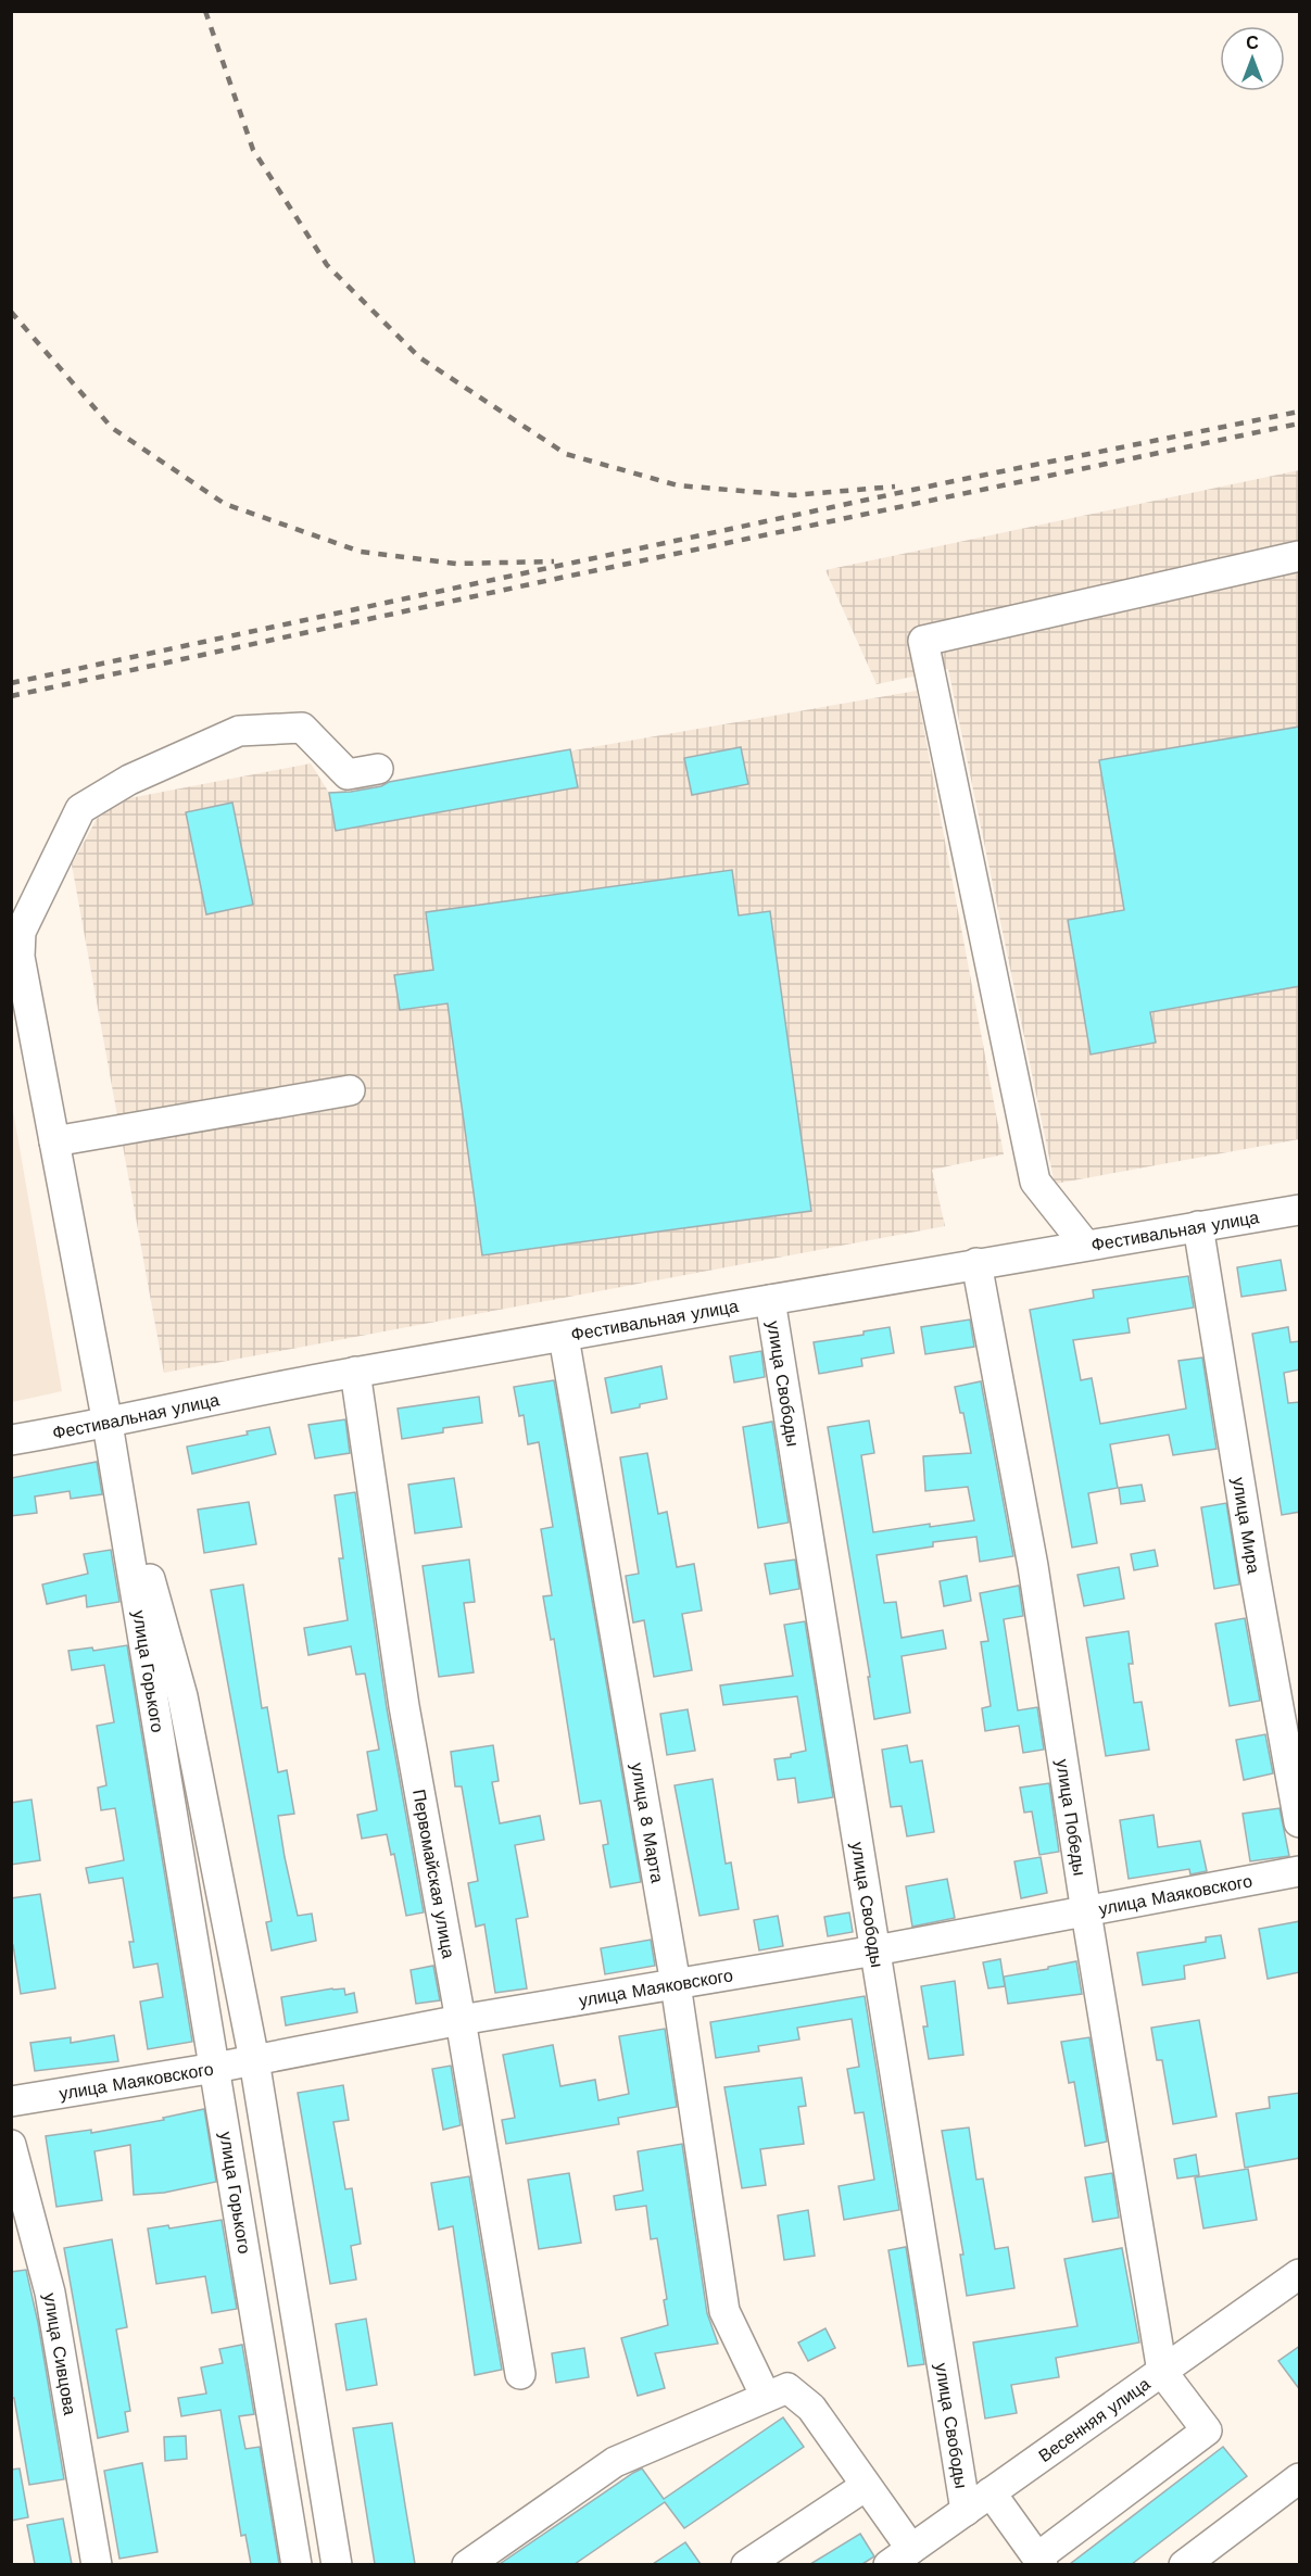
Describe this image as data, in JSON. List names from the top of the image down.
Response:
{
  "streets": {
    "street": [
      "Фестивальная улица",
      "улица Свободы",
      "улица Мира",
      "улица Горького",
      "улица Победы",
      "улица 8 Марта",
      "Первомайская улица",
      "улица Маяковского",
      "улица Сивцова",
      "Весенняя улица"
    ]
  },
  "crossings": [
    ["Фестивальная улица", "улица Свободы"],
    ["Фестивальная улица", "улица Мира"],
    ["Фестивальная улица", "улица Горького"],
    ["Фестивальная улица", "улица Победы"],
    ["Фестивальная улица", "улица 8 Марта"],
    ["Фестивальная улица", "Первомайская улица"],
    ["улица Свободы", "улица Маяковского"],
    ["улица Свободы", "Весенняя улица"],
    ["улица Горького", "улица Маяковского"],
    ["улица Победы", "улица Маяковского"],
    ["улица Победы", "Весенняя улица"],
    ["улица 8 Марта", "улица Маяковского"],
    ["Первомайская улица", "улица Маяковского"]
  ],
  "north": "top"
}
